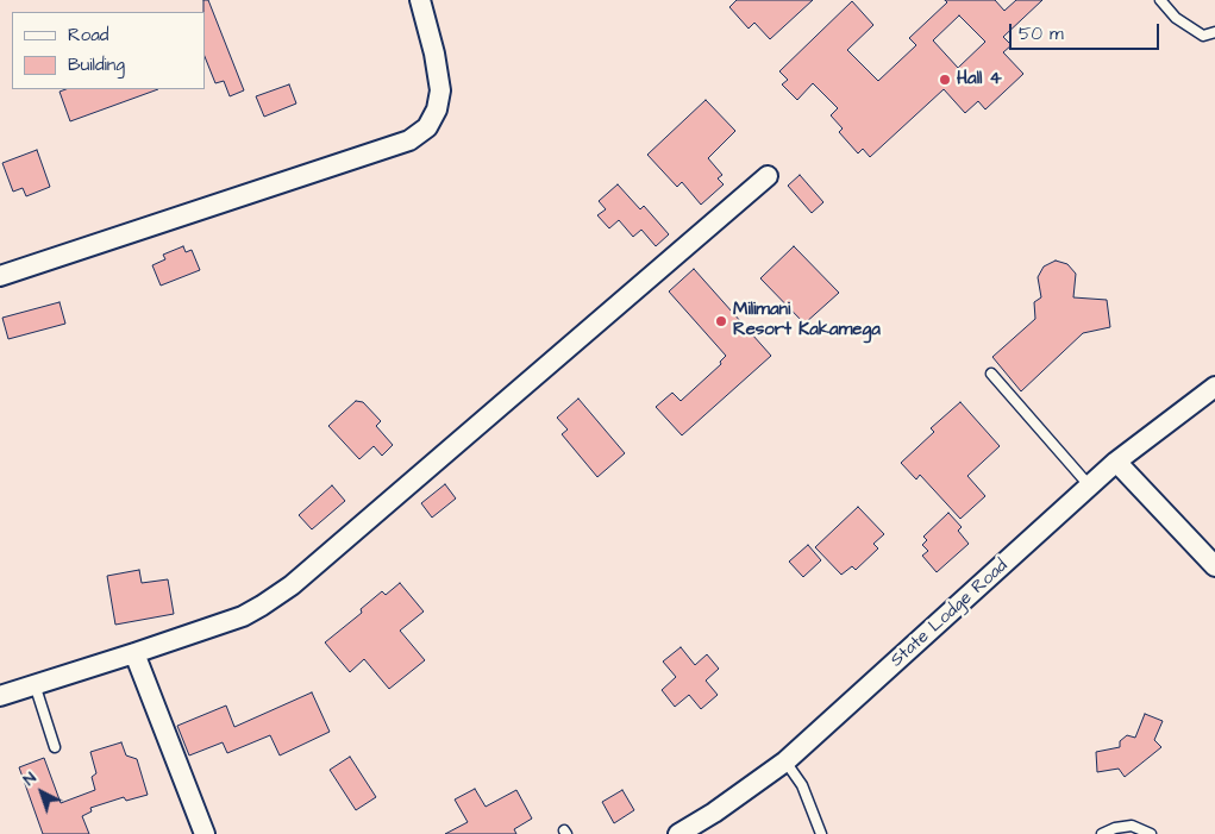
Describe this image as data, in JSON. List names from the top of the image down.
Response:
{
  "streets": {
    "street": ["State Lodge Road"]
  },
  "places": ["Hall 4", "Milimani Resort Kakamega"],
  "legend": ["Road", "Building"],
  "scale_bar": "50 m",
  "north": "top left"
}
